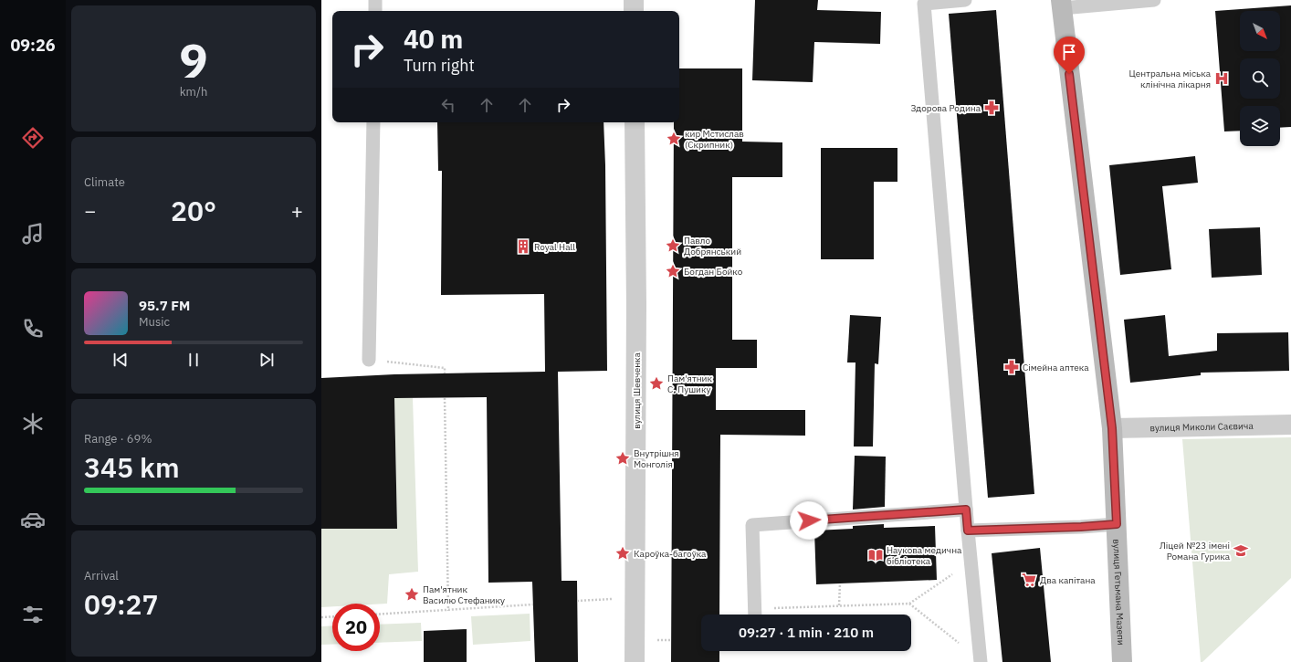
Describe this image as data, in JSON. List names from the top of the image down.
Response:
{
  "streets": {
    "main road": ["вулиця Гетьмана Мазепи"],
    "street": ["вулиця Шевченка", "вулиця Миколи Саєвича"]
  },
  "crossings": [
    ["вулиця Миколи Саєвича", "вулиця Гетьмана Мазепи"]
  ],
  "places": {
    "hospital": ["Центральна міська клінічна лікарня"],
    "pharmacy": ["Здорова Родина", "Сімейна аптека"],
    "place": [
      "кир Мстислав (Скрипник)",
      "Павло Добрянський",
      "Богдан Бойко",
      "Пам'ятник С. Пушику",
      "Внутрішня Монголія",
      "Кароўка-багоўка",
      "Пам'ятник Василю Стефанику"
    ],
    "building": ["Royal Hall"],
    "school or university": ["Ліцей №23 імені Романа Гурика"],
    "library": ["Наукова медична бібліотека"],
    "supermarket": ["Два капітана"]
  },
  "north": "bottom right",
  "page": {
    "tabs": "09:26",
    "tile": [
      ["9", "km/h"],
      "Climate",
      ["Range · 69%", "345 km"],
      ["Arrival", "09:27"]
    ],
    "turn": ["40 m", "Turn right"],
    "heat": ["−", "20°", "+"],
    "song": ["95.7 FM", "Music"],
    "limit": "20",
    "trip": "09:27 · 1 min · 210 m"
  }
}
